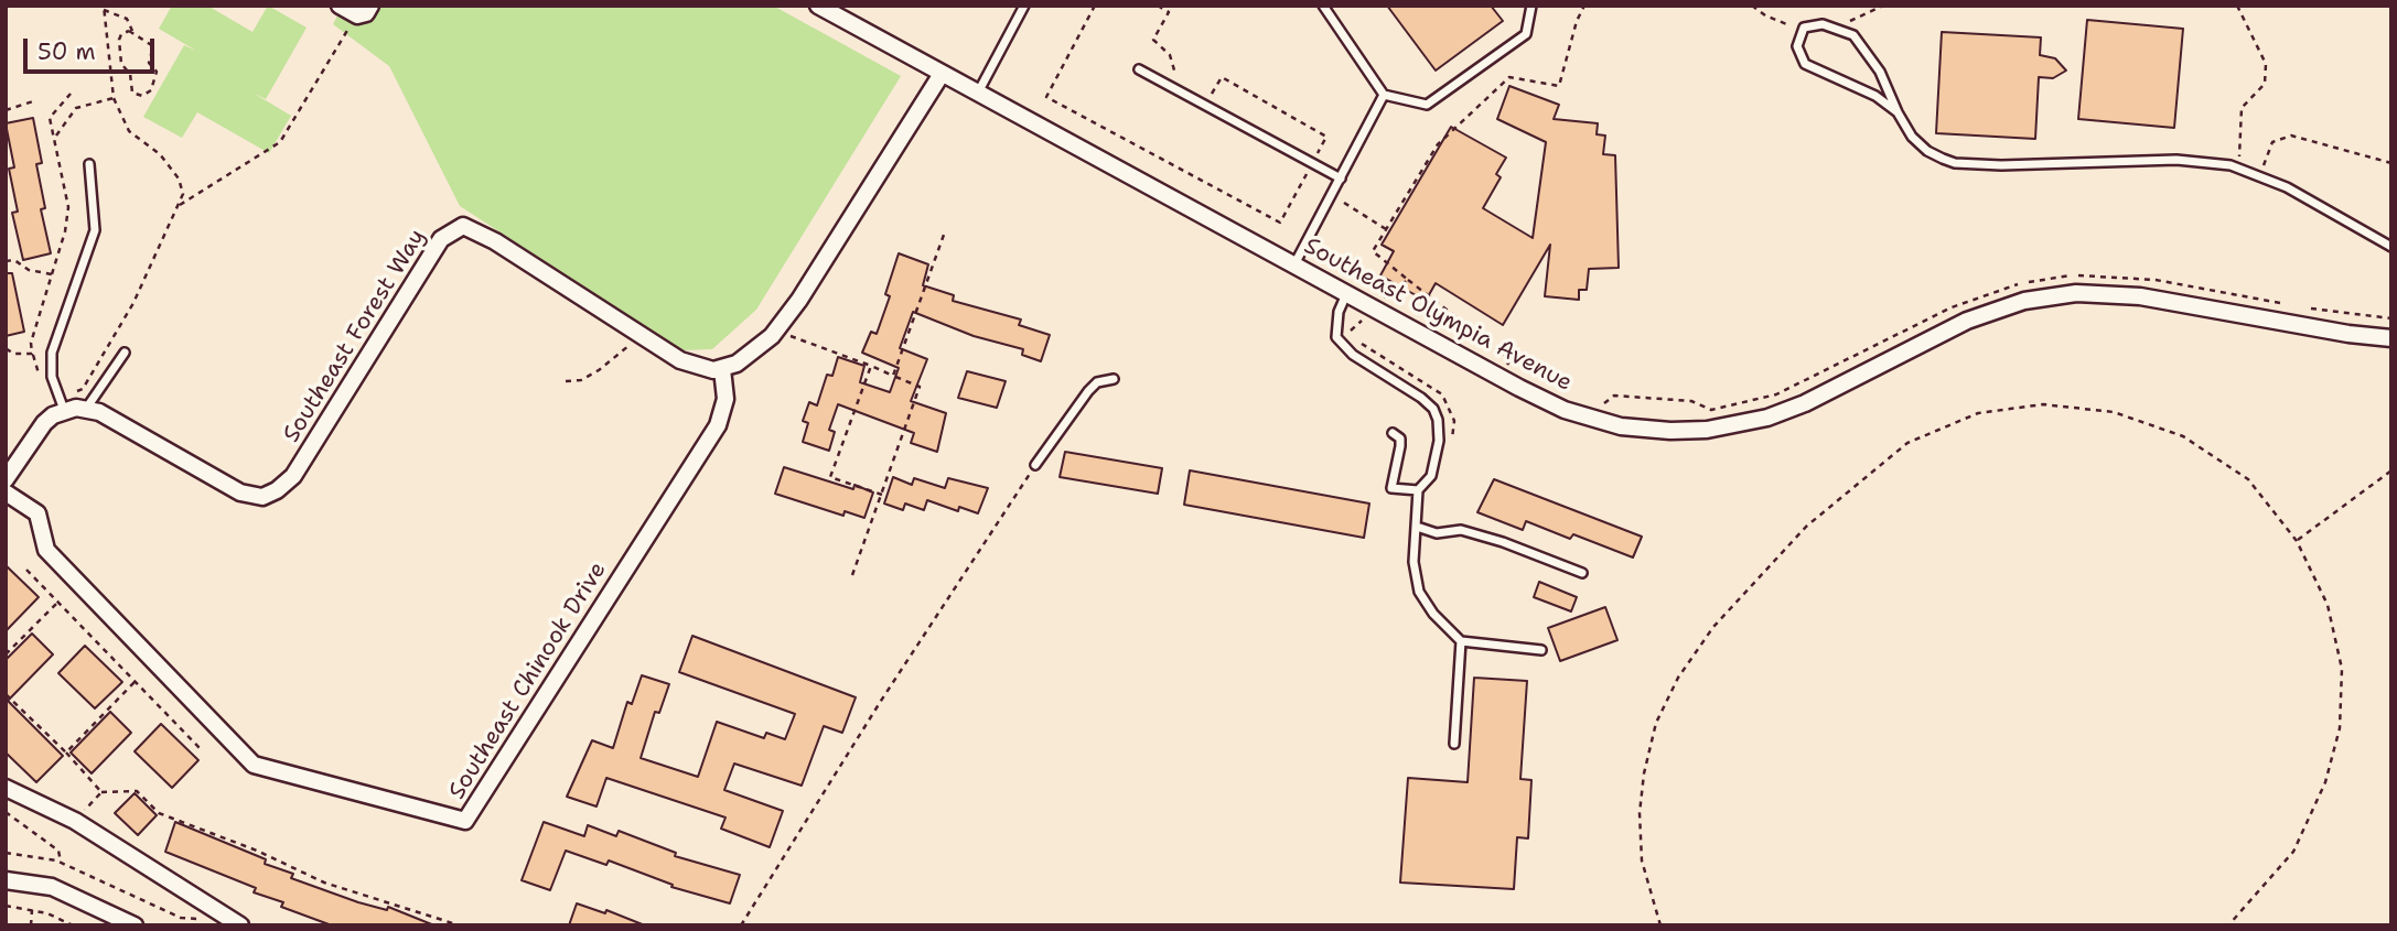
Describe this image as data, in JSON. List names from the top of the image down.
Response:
{
  "streets": {
    "street": ["Southeast Olympia Avenue", "Southeast Forest Way", "Southeast Chinook Drive"]
  },
  "crossings": [
    ["Southeast Forest Way", "Southeast Chinook Drive"]
  ],
  "scale_bar": "50 m"
}
